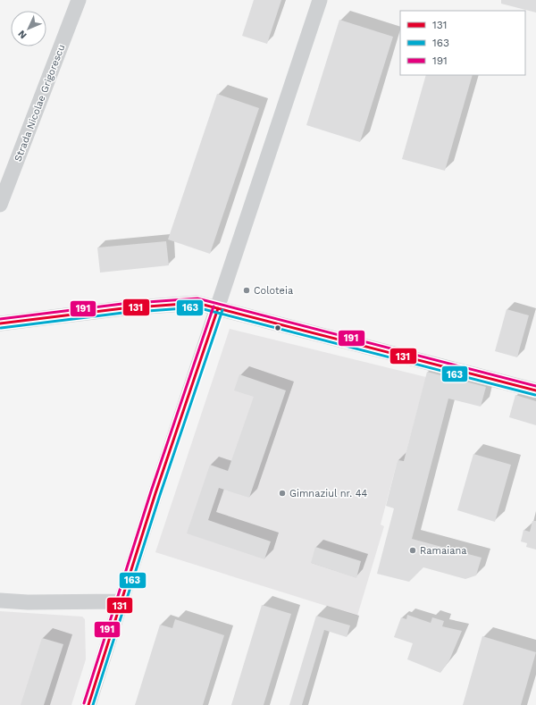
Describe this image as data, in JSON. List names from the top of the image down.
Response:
{
  "streets": {
    "street": ["Strada Nicolae Grigorescu"]
  },
  "places": ["Coloteia", "Gimnaziul nr. 44", "Ramaiana"],
  "lines": ["transit line 191", "transit line 131", "transit line 163"],
  "legend": ["131", "163", "191"],
  "north": "bottom left"
}
